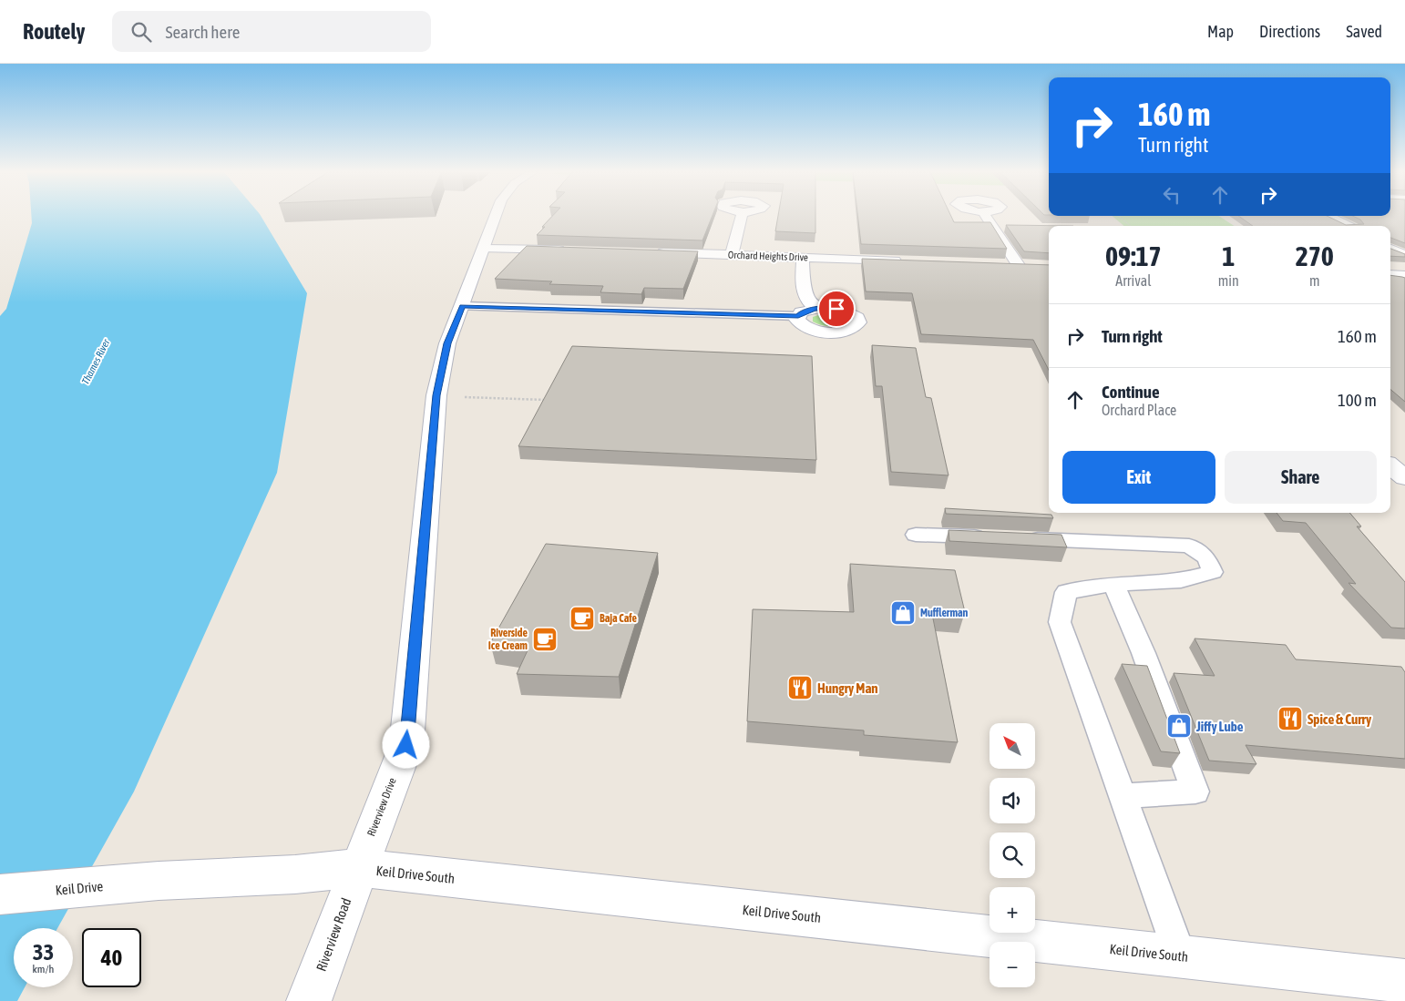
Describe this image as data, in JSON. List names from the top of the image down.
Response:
{
  "streets": {
    "street": [
      "Orchard Heights Drive",
      "Riverview Drive",
      "Keil Drive South",
      "Keil Drive",
      "Riverview Road"
    ]
  },
  "crossings": [
    ["Riverview Drive", "Keil Drive South"],
    ["Riverview Drive", "Riverview Road"],
    ["Keil Drive South", "Keil Drive"],
    ["Keil Drive South", "Riverview Road"]
  ],
  "water": ["Thames River"],
  "places": {
    "shop": ["Mufflerman", "Jiffy Lube"],
    "cafe": ["Baja Cafe", "Riverside Ice Cream"],
    "restaurant": ["Hungry Man", "Spice & Curry"]
  },
  "north": "top left",
  "page": {
    "header": "Routely",
    "search": "Search here",
    "nav": ["Map", "Directions", "Saved"],
    "turn": ["160 m", "Turn right"],
    "eta": [
      "09:17",
      "Arrival",
      "1",
      "min",
      "270",
      "m"
    ],
    "list": [
      {
        "name": "Turn right",
        "value": "160 m"
      },
      {
        "name": "Continue",
        "note": "Orchard Place",
        "value": "100 m"
      }
    ],
    "buttons": ["Exit", "Share"],
    "map_buttons": ["+", "−"],
    "speed": "33 km/h",
    "limit": "40"
  }
}
